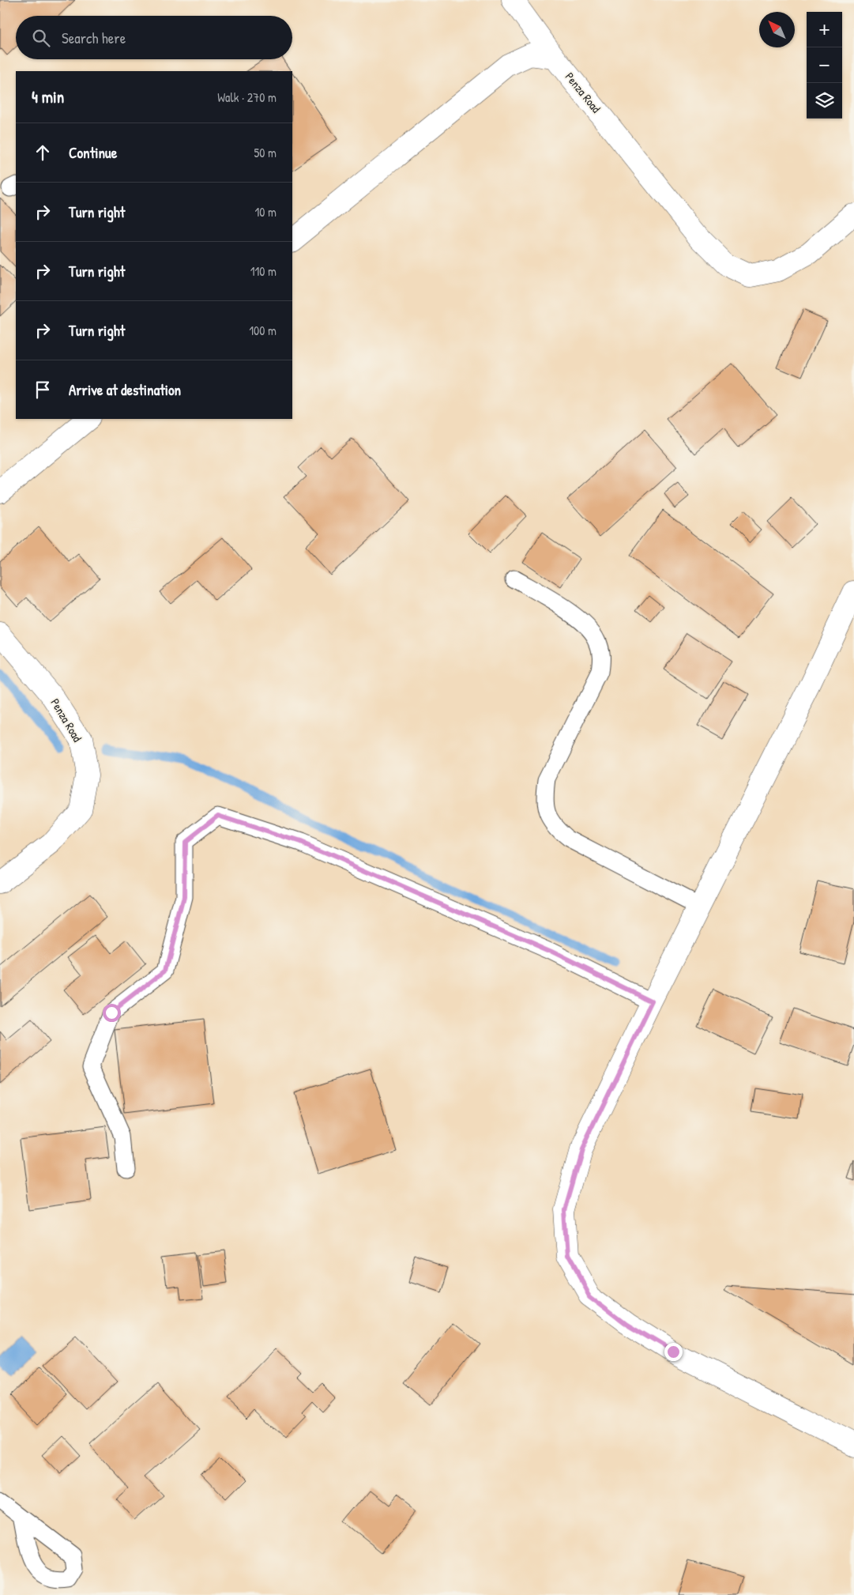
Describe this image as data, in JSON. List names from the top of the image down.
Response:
{
  "streets": {
    "street": ["Penza Road"]
  },
  "north": "top left",
  "page": {
    "map_buttons": ["+", "−"],
    "search": "Search here",
    "heading": ["4 min", "Walk · 270 m"],
    "list": [
      ["Continue", "50 m"],
      ["Turn right", "10 m"],
      ["Turn right", "110 m"],
      ["Turn right", "100 m"],
      "Arrive at destination"
    ]
  }
}
